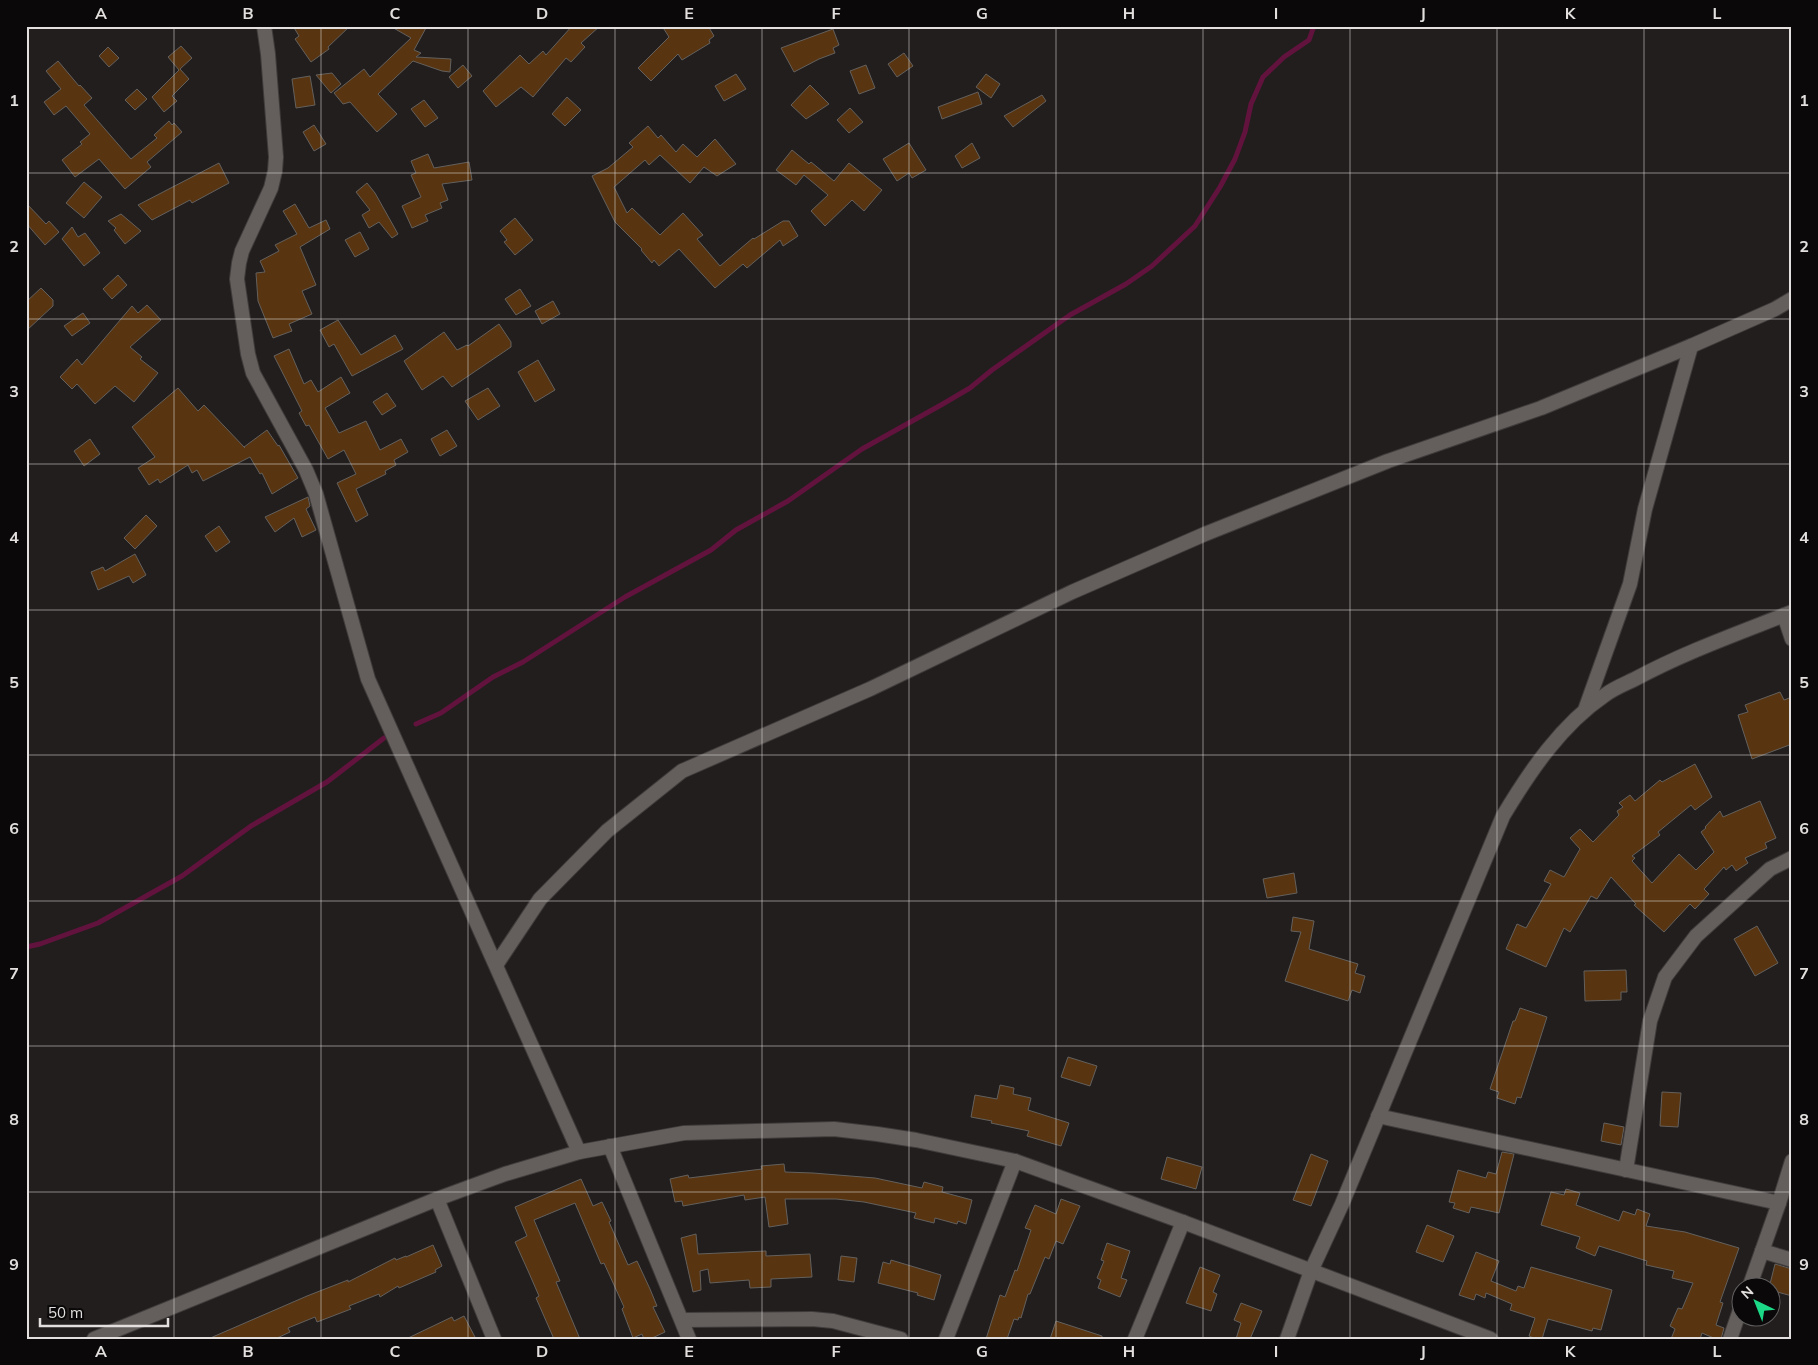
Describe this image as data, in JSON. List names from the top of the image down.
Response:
{
  "scale_bar": "50 m",
  "north": "top left",
  "grid": {
    "columns": [
      "A",
      "B",
      "C",
      "D",
      "E",
      "F",
      "G",
      "H",
      "I",
      "J",
      "K",
      "L"
    ],
    "rows": [
      "1",
      "2",
      "3",
      "4",
      "5",
      "6",
      "7",
      "8",
      "9"
    ]
  }
}
